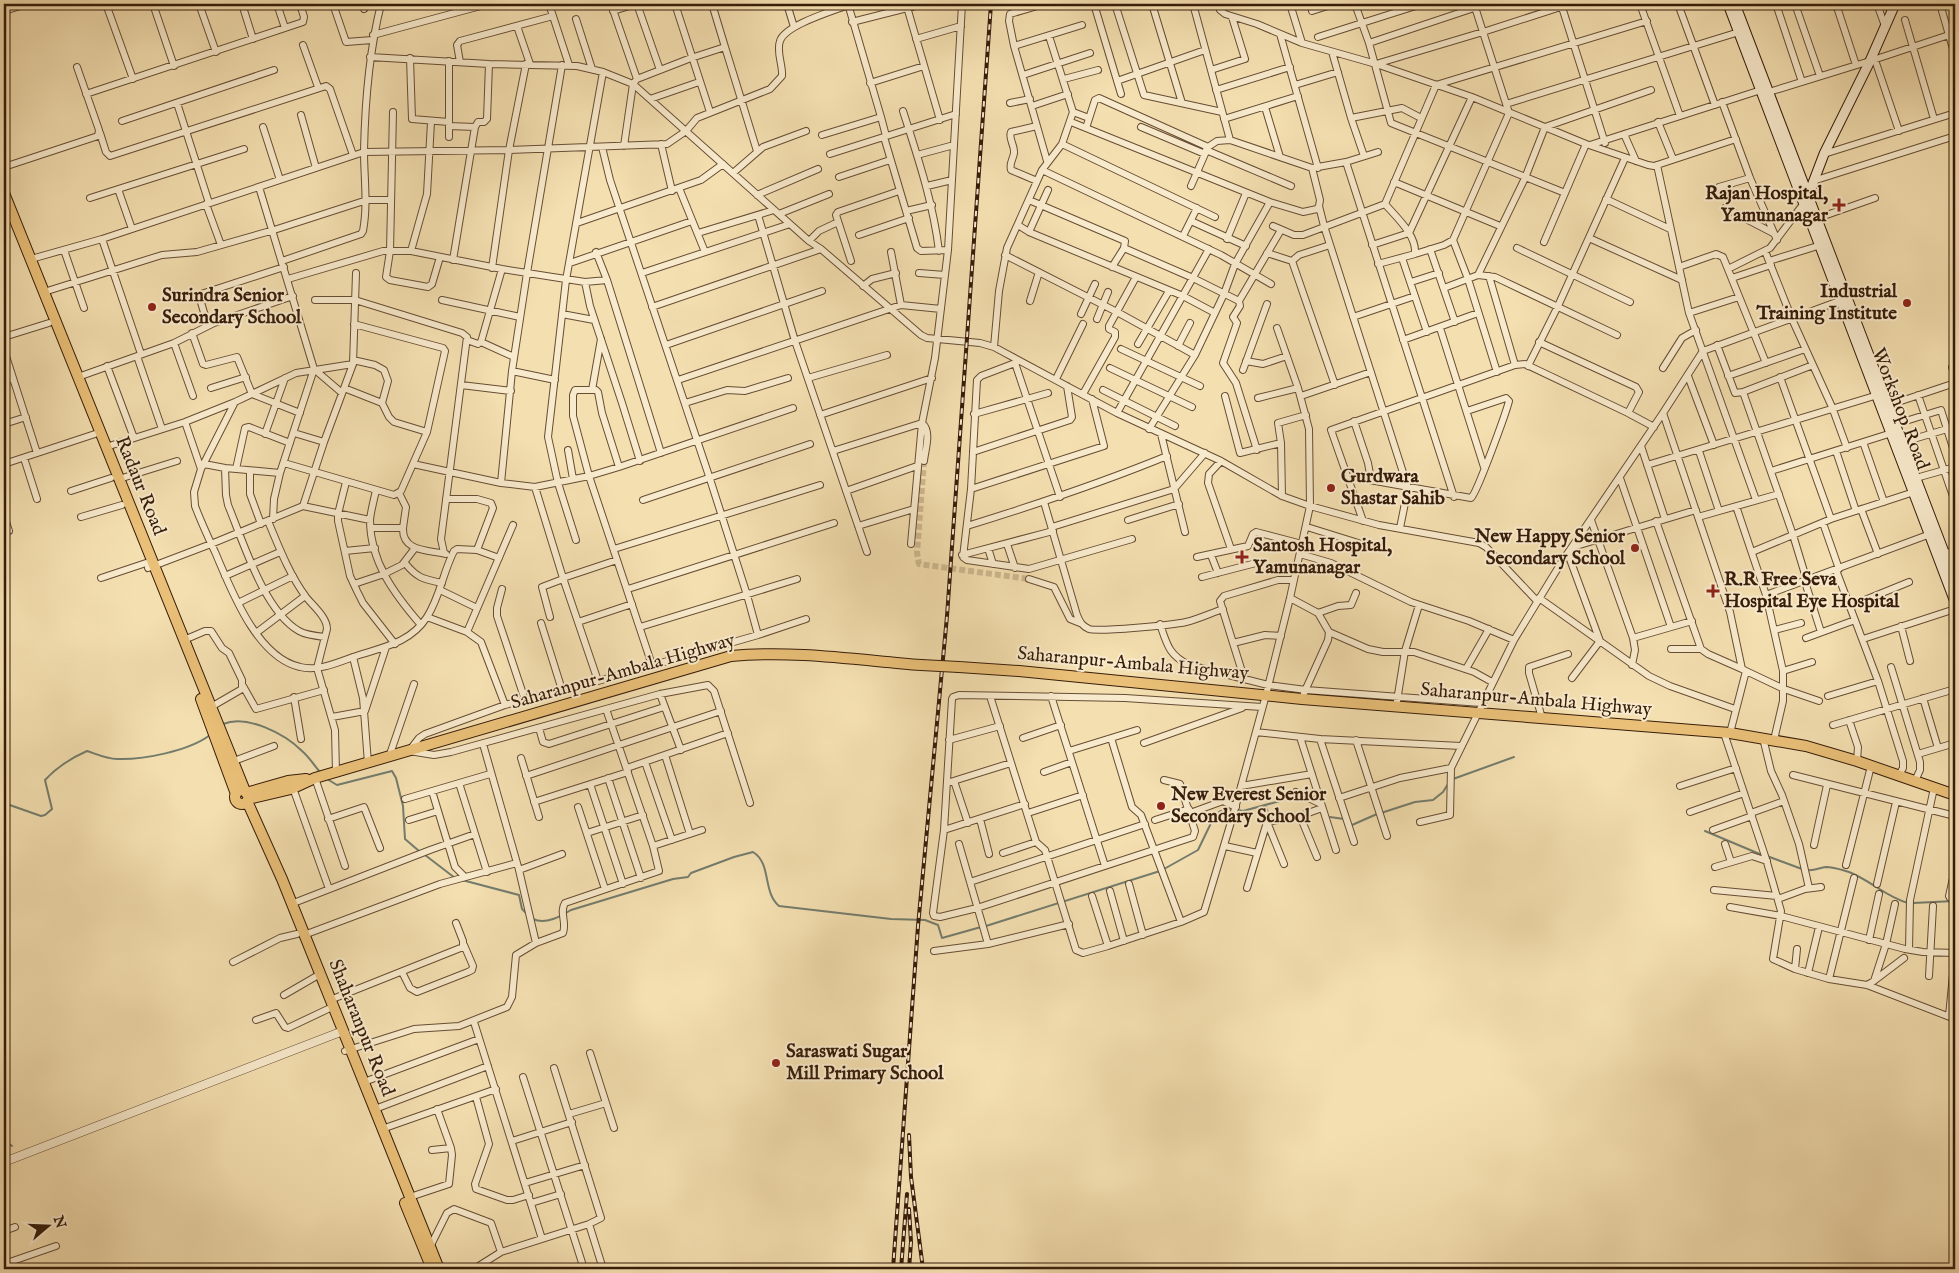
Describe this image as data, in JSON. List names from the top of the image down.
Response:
{
  "streets": {
    "main road": [
      "Workshop Road",
      "Radaur Road",
      "Saharanpur-Ambala Highway",
      "Shaharanpur Road"
    ]
  },
  "crossings": [
    ["Radaur Road", "Saharanpur-Ambala Highway"],
    ["Radaur Road", "Shaharanpur Road"],
    ["Saharanpur-Ambala Highway", "Shaharanpur Road"]
  ],
  "places": {
    "health": ["Rajan Hospital, Yamunanagar", "Santosh Hospital, Yamunanagar", "R.R Free Seva Hospital Eye Hospital"],
    "other": [
      "Industrial Training Institute",
      "Surindra Senior Secondary School",
      "Gurdwara Shastar Sahib",
      "New Happy Senior Secondary School",
      "New Everest Senior Secondary School",
      "Saraswati Sugar Mill Primary School"
    ]
  },
  "north": "right"
}
